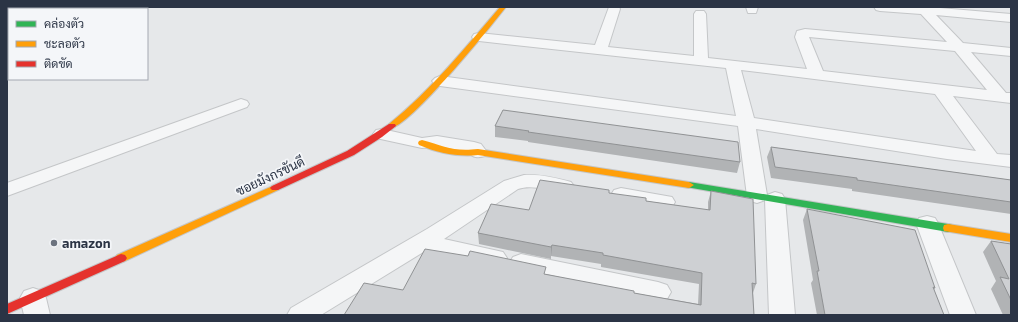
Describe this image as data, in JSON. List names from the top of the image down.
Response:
{
  "streets": {
    "street": ["ซอยมังกรขันดี"]
  },
  "places": ["amazon"],
  "legend": ["คล่องตัว", "ชะลอตัว", "ติดขัด"]
}
